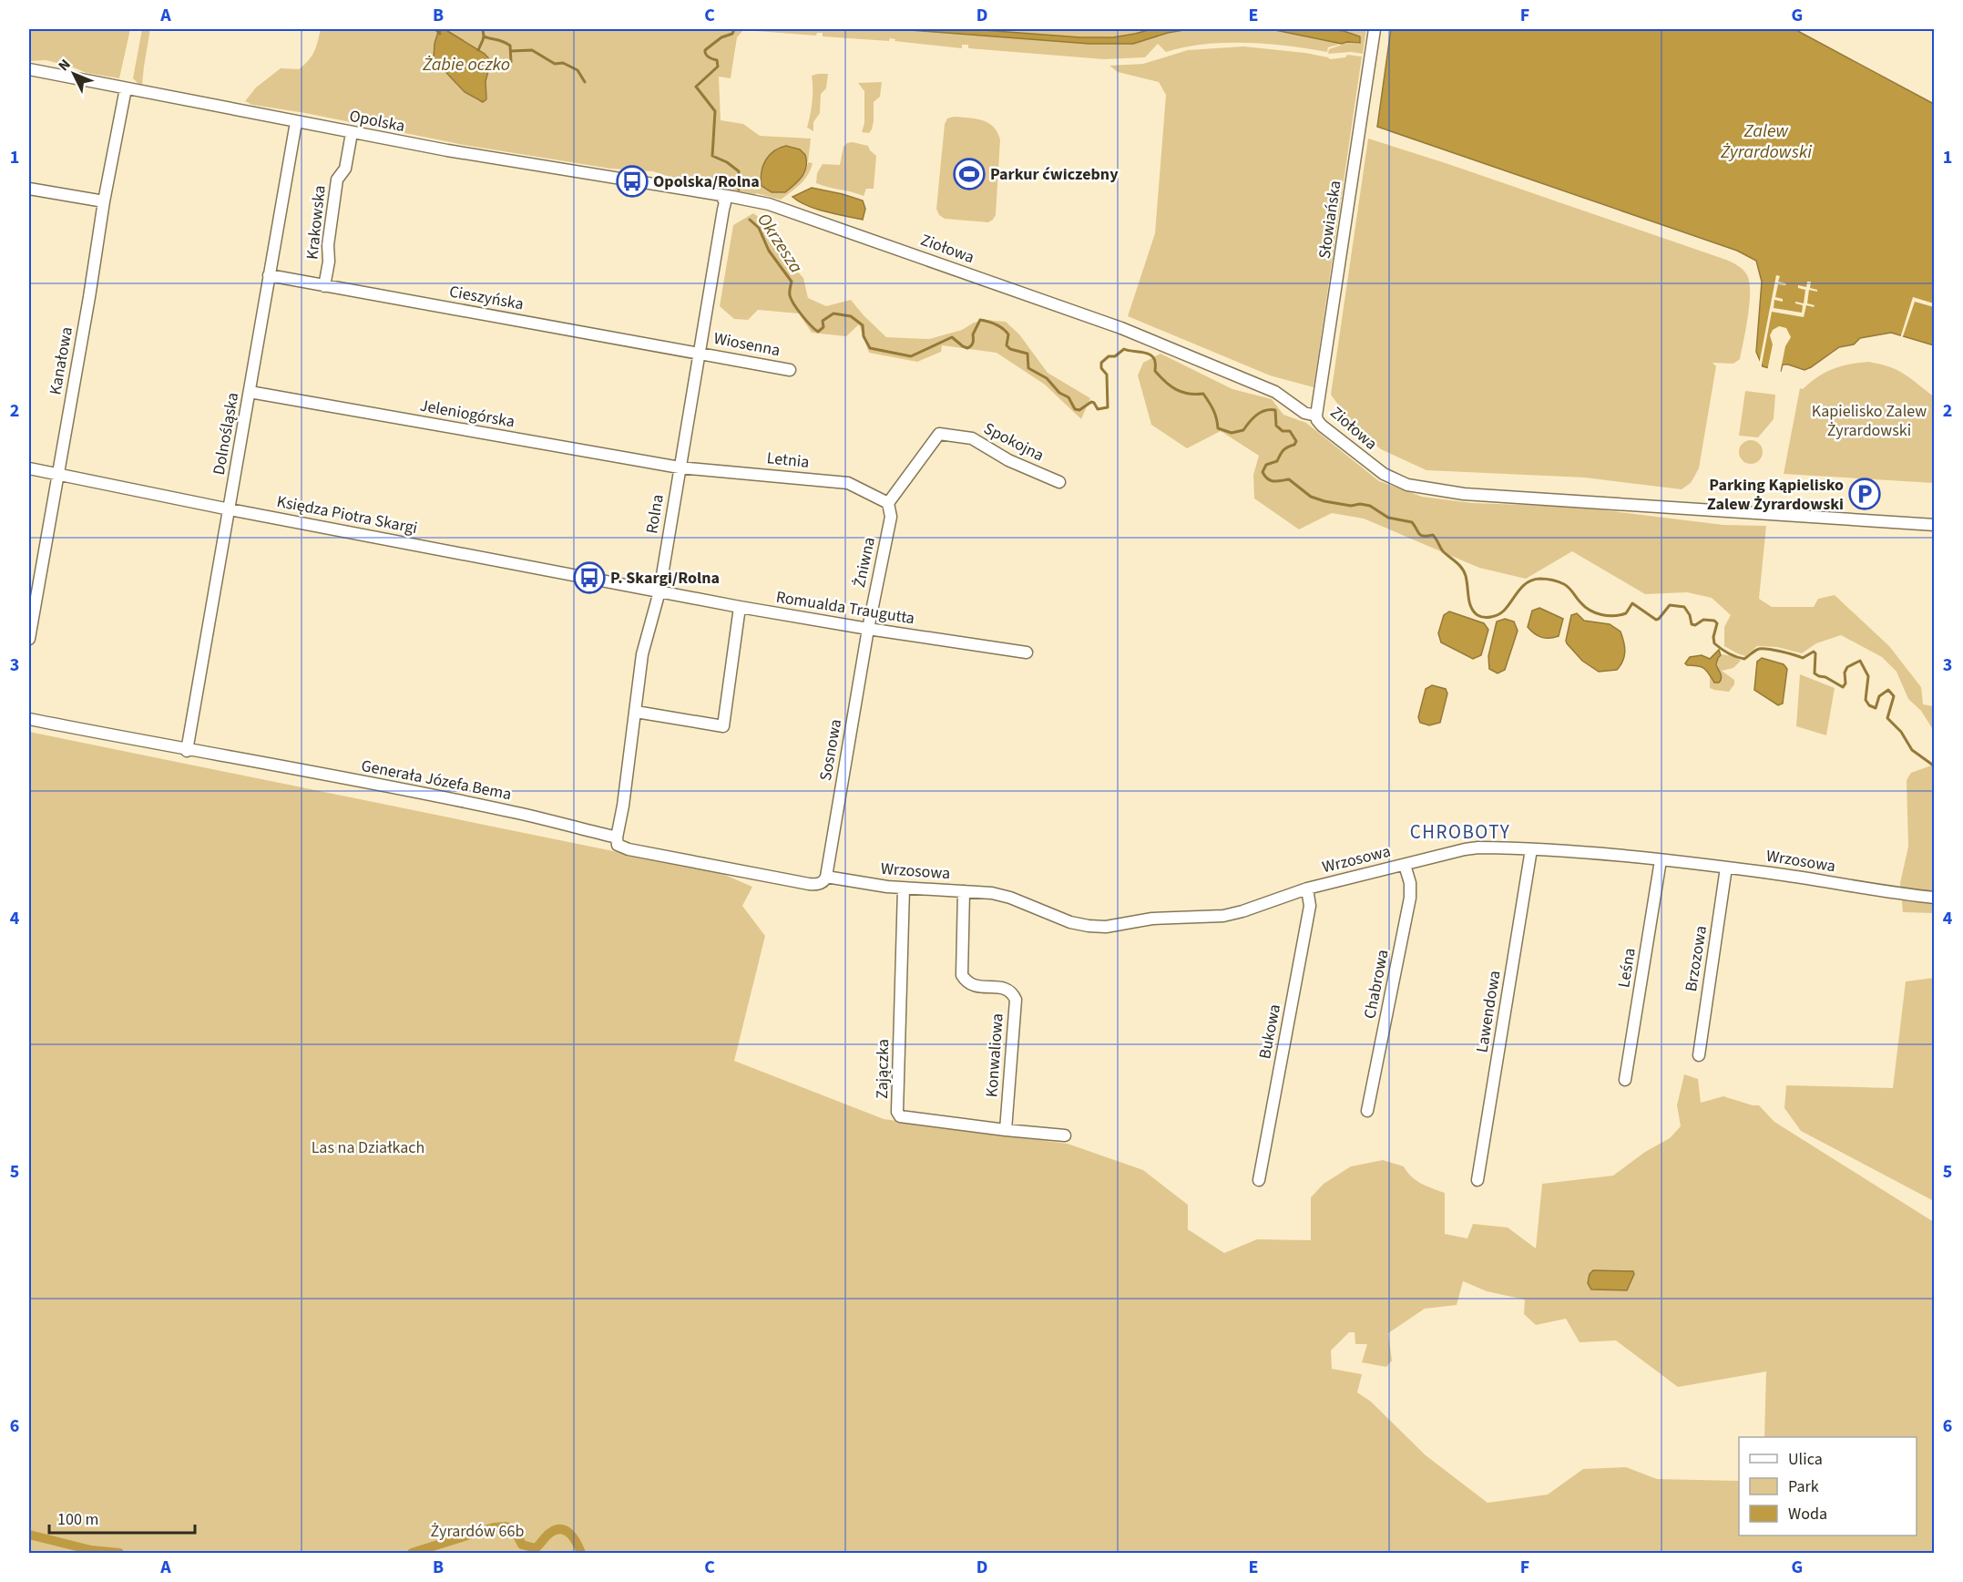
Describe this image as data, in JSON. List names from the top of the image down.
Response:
{
  "streets": {
    "street": [
      "Opolska",
      "Słowiańska",
      "Krakowska",
      "Ziołowa",
      "Cieszyńska",
      "Wiosenna",
      "Kanałowa",
      "Jeleniogórska",
      "Dolnośląska",
      "Spokojna",
      "Letnia",
      "Rolna",
      "Księdza Piotra Skargi",
      "Żniwna",
      "Romualda Traugutta",
      "Sosnowa",
      "Generała Józefa Bema",
      "Wrzosowa",
      "Brzozowa",
      "Leśna",
      "Chabrowa",
      "Lawendowa",
      "Bukowa",
      "Konwaliowa",
      "Zajączka"
    ]
  },
  "crossings": [
    ["Opolska", "Krakowska"],
    ["Opolska", "Ziołowa"],
    ["Opolska", "Kanałowa"],
    ["Opolska", "Dolnośląska"],
    ["Opolska", "Rolna"],
    ["Słowiańska", "Ziołowa"],
    ["Krakowska", "Cieszyńska"],
    ["Ziołowa", "Rolna"],
    ["Cieszyńska", "Wiosenna"],
    ["Cieszyńska", "Dolnośląska"],
    ["Cieszyńska", "Rolna"],
    ["Wiosenna", "Rolna"],
    ["Kanałowa", "Księdza Piotra Skargi"],
    ["Jeleniogórska", "Dolnośląska"],
    ["Jeleniogórska", "Letnia"],
    ["Jeleniogórska", "Rolna"],
    ["Dolnośląska", "Księdza Piotra Skargi"],
    ["Dolnośląska", "Generała Józefa Bema"],
    ["Spokojna", "Letnia"],
    ["Spokojna", "Żniwna"],
    ["Letnia", "Rolna"],
    ["Letnia", "Żniwna"],
    ["Rolna", "Księdza Piotra Skargi"],
    ["Rolna", "Romualda Traugutta"],
    ["Rolna", "Generała Józefa Bema"],
    ["Księdza Piotra Skargi", "Romualda Traugutta"],
    ["Żniwna", "Romualda Traugutta"],
    ["Żniwna", "Sosnowa"],
    ["Romualda Traugutta", "Sosnowa"],
    ["Sosnowa", "Generała Józefa Bema"],
    ["Sosnowa", "Wrzosowa"],
    ["Generała Józefa Bema", "Wrzosowa"],
    ["Wrzosowa", "Brzozowa"],
    ["Wrzosowa", "Leśna"],
    ["Wrzosowa", "Chabrowa"],
    ["Wrzosowa", "Lawendowa"],
    ["Wrzosowa", "Bukowa"],
    ["Wrzosowa", "Konwaliowa"],
    ["Wrzosowa", "Zajączka"],
    ["Konwaliowa", "Zajączka"]
  ],
  "districts": ["CHROBOTY"],
  "water": ["Żabie oczko", "Zalew Żyrardowski", "Okrzesza"],
  "parks": ["Kapielisko Zalew Żyrardowski", "Las na Działkach", "Żyrardów 66b"],
  "places": {
    "sports": ["Parkur ćwiczebny"],
    "bus stop": ["Opolska/Rolna", "P. Skargi/Rolna"],
    "parking": ["Parking Kąpielisko Zalew Żyrardowski"]
  },
  "legend": ["Ulica", "Park", "Woda"],
  "scale_bar": "100 m",
  "north": "top left",
  "grid": {
    "columns": [
      "A",
      "B",
      "C",
      "D",
      "E",
      "F",
      "G"
    ],
    "rows": [
      "1",
      "2",
      "3",
      "4",
      "5",
      "6"
    ]
  }
}
